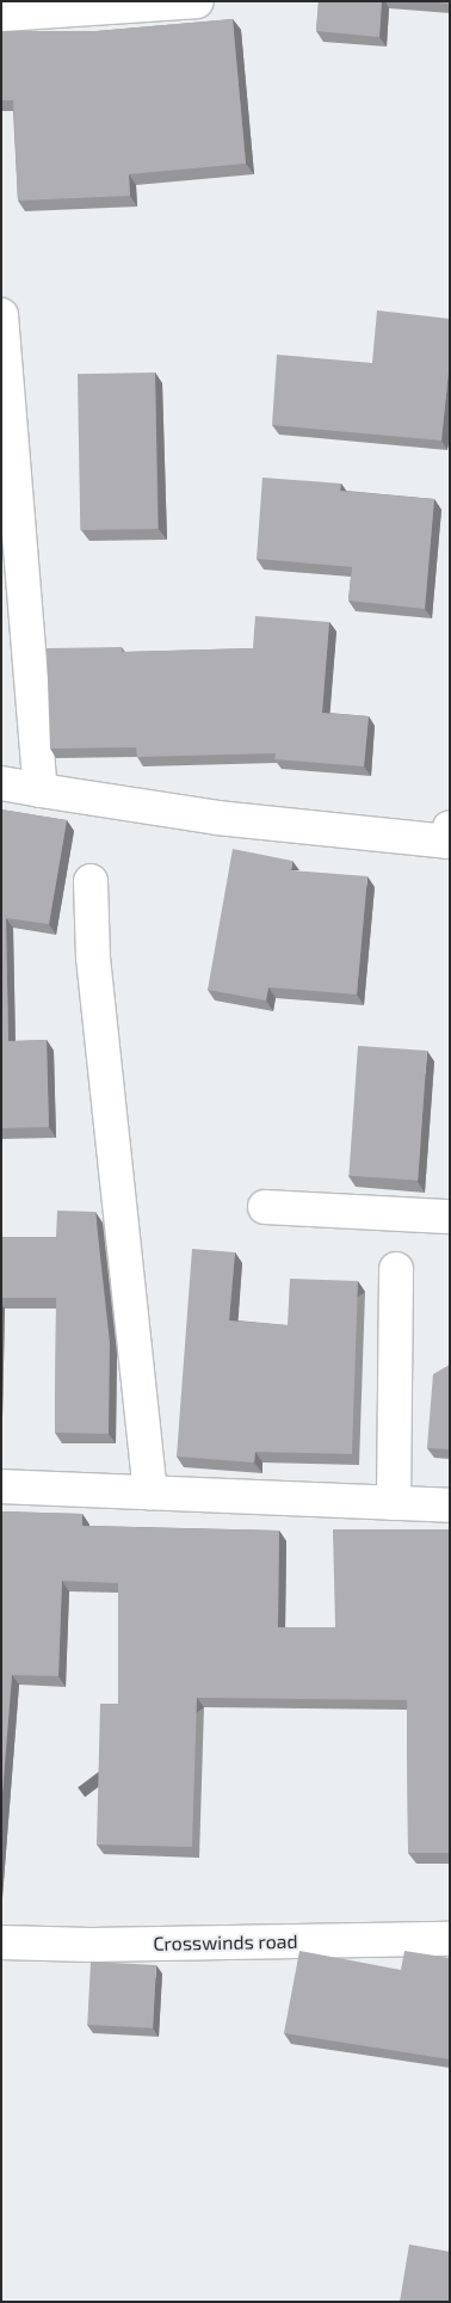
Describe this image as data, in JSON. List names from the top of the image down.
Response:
{
  "streets": {
    "street": ["Crosswinds road"]
  }
}
